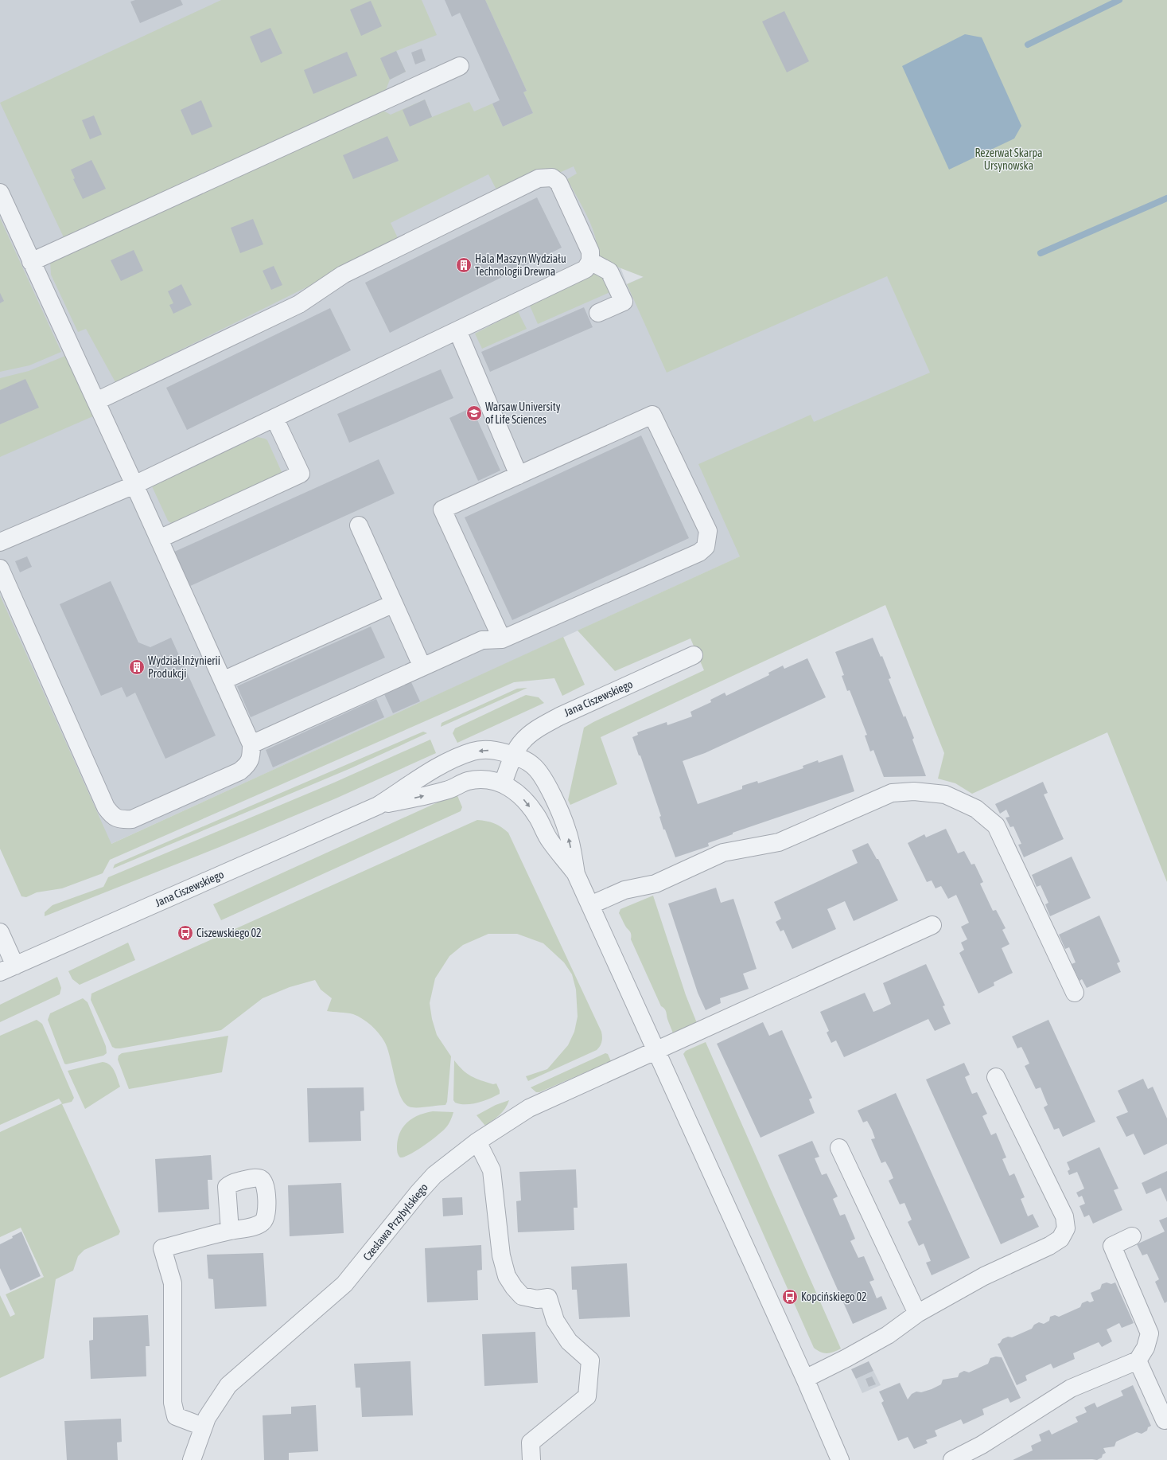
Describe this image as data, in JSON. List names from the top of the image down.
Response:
{
  "streets": {
    "street": ["Jana Ciszewskiego", "Czesława Przybylskiego"]
  },
  "parks": ["Rezerwat Skarpa Ursynowska"],
  "places": {
    "building": ["Hala Maszyn Wydziału Technologii Drewna", "Wydział Inżynierii Produkcji"],
    "school or university": ["Warsaw University of Life Sciences"],
    "bus stop": ["Ciszewskiego 02", "Kopcińskiego 02"]
  }
}
